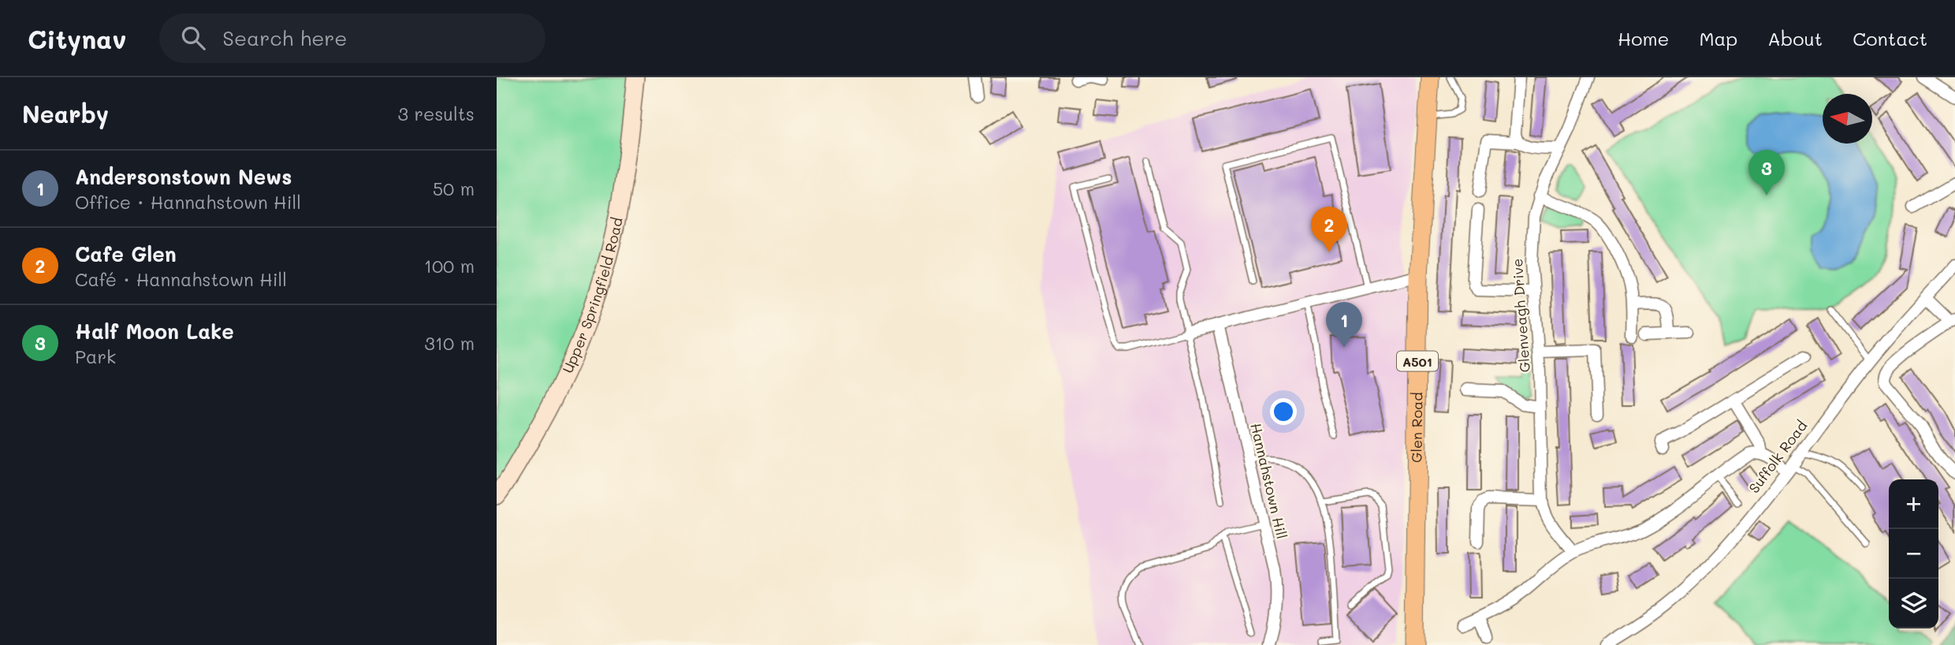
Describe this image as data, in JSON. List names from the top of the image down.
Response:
{
  "streets": {
    "main road": ["Upper Springfield Road", "A501", "Glen Road"],
    "street": ["Glenveagh Drive", "Suffolk Road", "Hannahstown Hill"]
  },
  "north": "left",
  "page": {
    "header": "Citynav",
    "search": "Search here",
    "nav": [
      "Home",
      "Map",
      "About",
      "Contact"
    ],
    "heading": ["Nearby", "3 results"],
    "list": [
      {
        "mark": "1",
        "name": "Andersonstown News",
        "note": "Office · Hannahstown Hill",
        "value": "50 m"
      },
      {
        "mark": "2",
        "name": "Cafe Glen",
        "note": "Café · Hannahstown Hill",
        "value": "100 m"
      },
      {
        "mark": "3",
        "name": "Half Moon Lake",
        "note": "Park",
        "value": "310 m"
      }
    ],
    "pins": ["3", "2", "1"],
    "map_buttons": ["+", "−"]
  }
}
